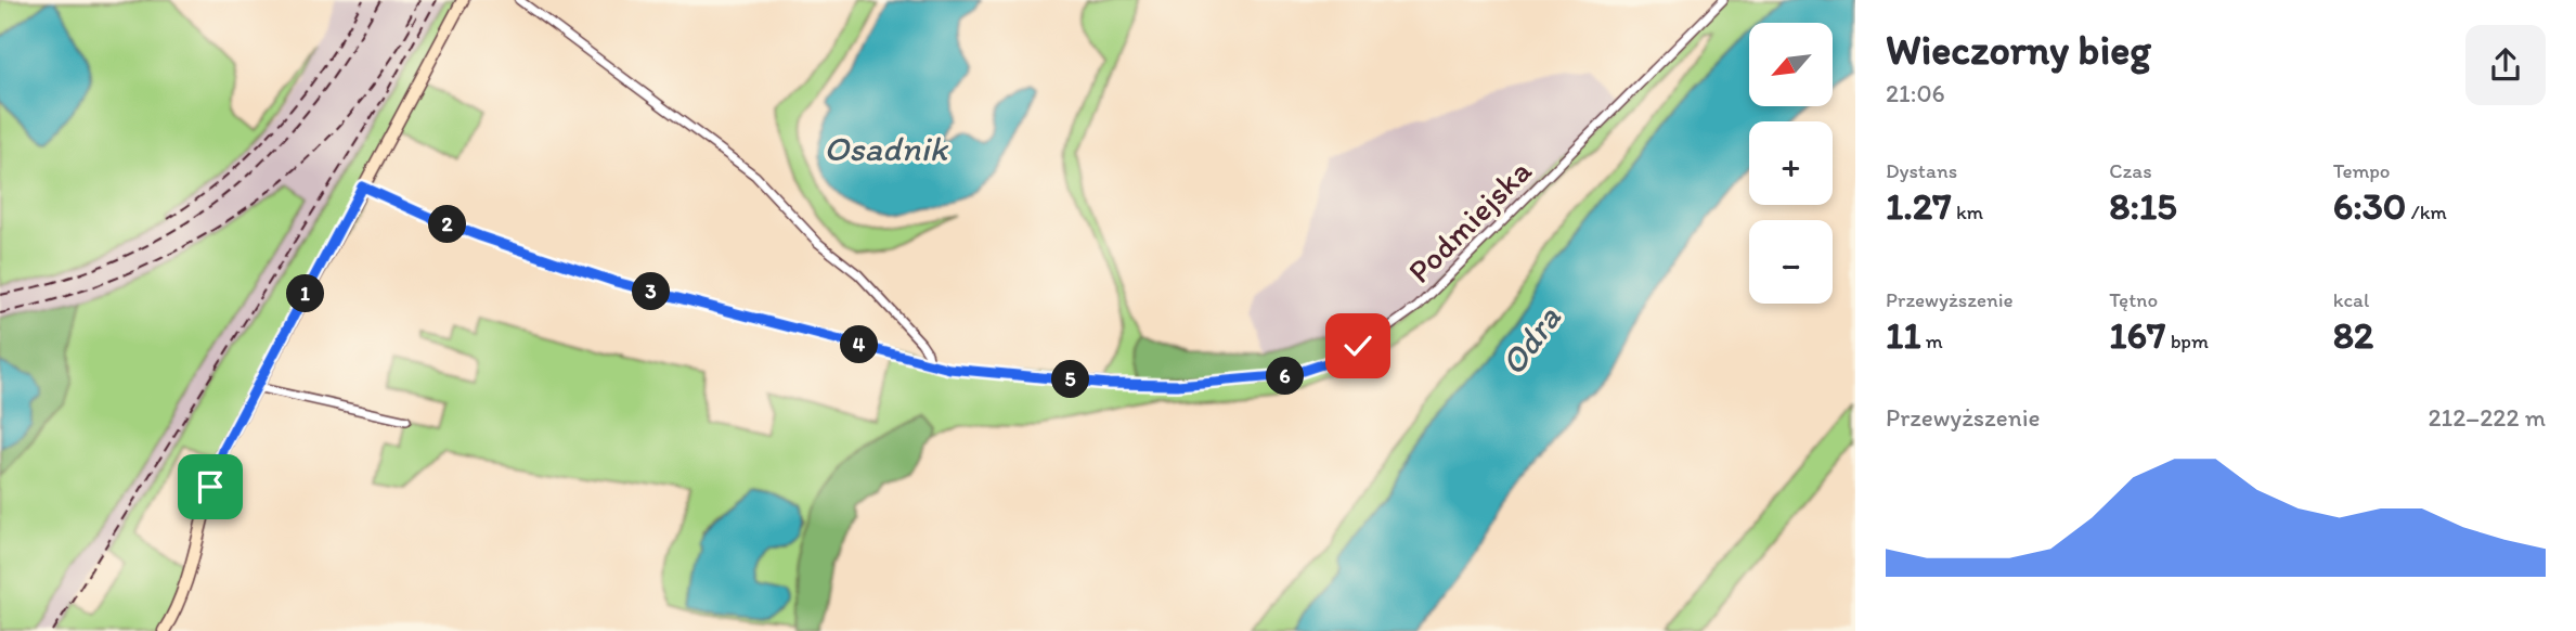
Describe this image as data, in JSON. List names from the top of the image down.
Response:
{
  "streets": {
    "street": ["Podmiejska"]
  },
  "water": ["Osadnik", "Odra"],
  "north": "bottom left",
  "page": {
    "heading": ["Wieczorny bieg", "21:06"],
    "map_buttons": ["+", "−"],
    "stats": [
      ["Dystans", "1.27 km"],
      ["Czas", "8:15"],
      ["Tempo", "6:30 /km"],
      ["Przewyższenie", "11 m"],
      ["Tętno", "167 bpm"],
      ["kcal", "82"]
    ],
    "pins": [
      "2",
      "3",
      "1",
      "4",
      "6",
      "5"
    ],
    "chart": ["Przewyższenie", "212–222 m"]
  }
}
